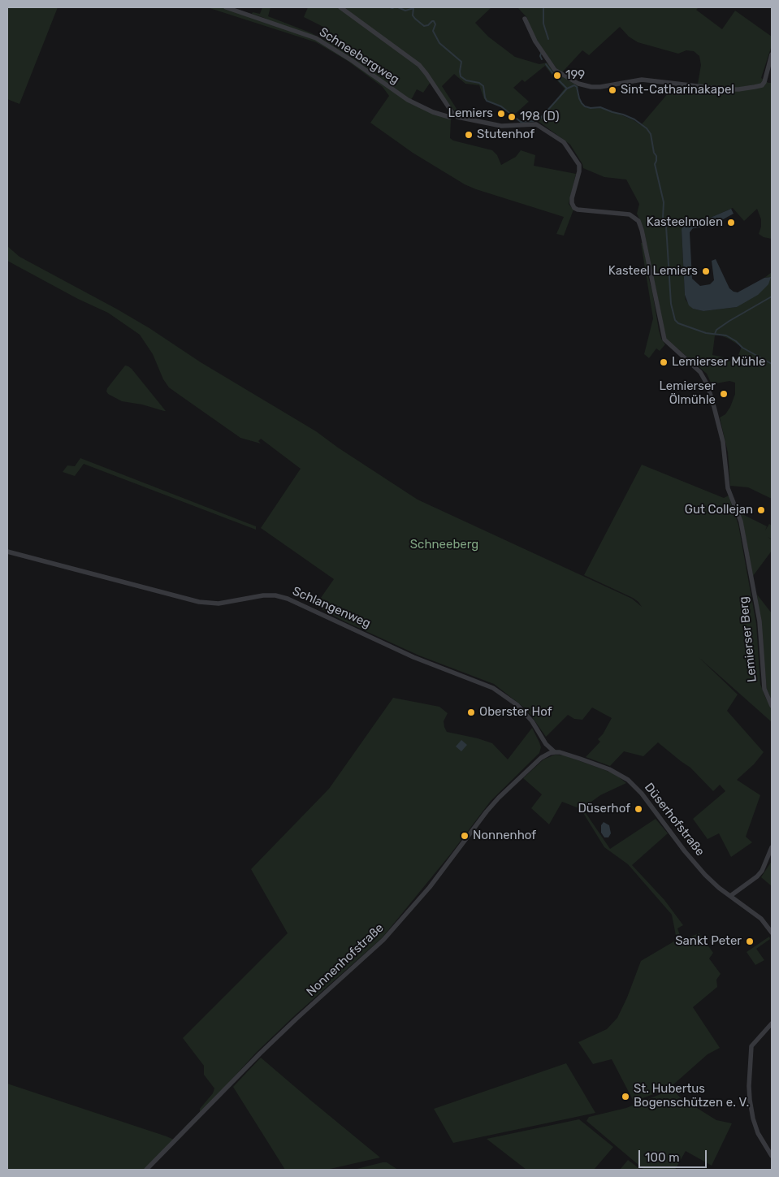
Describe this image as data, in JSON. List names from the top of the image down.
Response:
{
  "streets": {
    "street": [
      "Schneebergweg",
      "Schlangenweg",
      "Lemierser Berg",
      "Düserhofstraße",
      "Nonnenhofstraße"
    ]
  },
  "crossings": [
    ["Schneebergweg", "Lemierser Berg"],
    ["Schlangenweg", "Düserhofstraße"],
    ["Düserhofstraße", "Nonnenhofstraße"]
  ],
  "parks": ["Schneeberg"],
  "places": [
    "199",
    "Sint-Catharinakapel",
    "Lemiers",
    "198 (D)",
    "Stutenhof",
    "Kasteelmolen",
    "Kasteel Lemiers",
    "Lemierser Mühle",
    "Lemierser Ölmühle",
    "Gut Collejan",
    "Oberster Hof",
    "Düserhof",
    "Nonnenhof",
    "Sankt Peter",
    "St. Hubertus Bogenschützen e. V."
  ],
  "scale_bar": "100 m"
}
